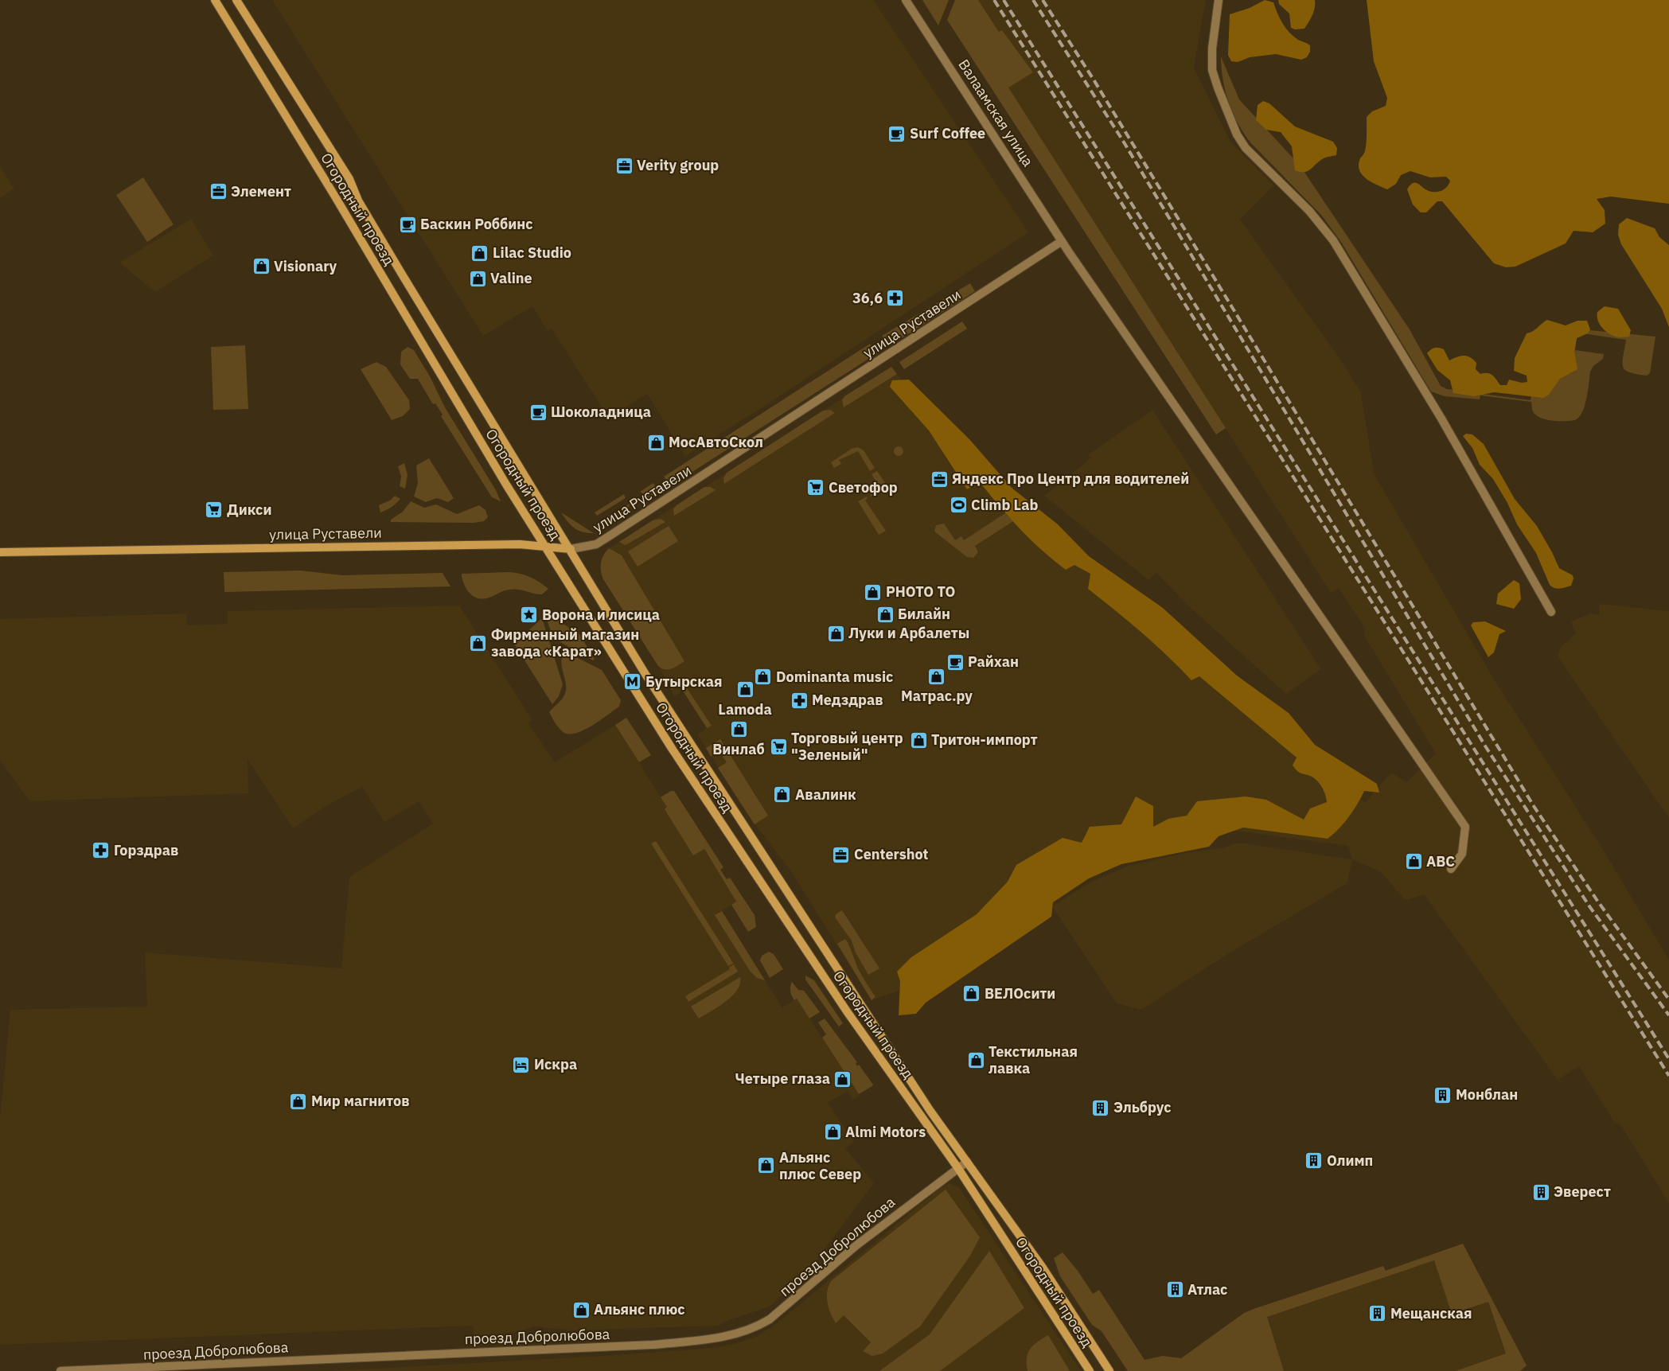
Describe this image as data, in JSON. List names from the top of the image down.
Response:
{
  "streets": {
    "main road": ["Огородный проезд", "улица Руставели"],
    "street": ["Валаамская улица", "проезд Добролюбова"]
  },
  "crossings": [
    ["Валаамская улица", "улица Руставели"],
    ["Огородный проезд", "улица Руставели"],
    ["Огородный проезд", "проезд Добролюбова"]
  ],
  "places": {
    "cafe": [
      "Surf Coffee",
      "Баскин Роббинс",
      "Шоколадница",
      "Райхан"
    ],
    "office": [
      "Verity group",
      "Элемент",
      "Яндекс Про Центр для водителей",
      "Centershot"
    ],
    "shop": [
      "Lilac Studio",
      "Visionary",
      "Valine",
      "МосАвтоСкол",
      "PHOTO TO",
      "Билайн",
      "Луки и Арбалеты",
      "Фирменный магазин завода «Карат»",
      "Матрас.ру",
      "Dominanta music",
      "Lamoda",
      "Винлаб",
      "Тритон-импорт",
      "Авалинк",
      "ABC",
      "ВЕЛОсити",
      "Текстильная лавка",
      "Четыре глаза",
      "Мир магнитов",
      "Almi Motors",
      "Альянс плюс Север",
      "Альянс плюс"
    ],
    "pharmacy": ["36,6", "Медздрав", "Горздрав"],
    "supermarket": ["Светофор", "Дикси", "Торговый центр \"Зеленый\""],
    "sports": ["Climb Lab"],
    "place": ["Ворона и лисица"],
    "metro station": ["Бутырская"],
    "hotel": ["Искра"],
    "building": [
      "Монблан",
      "Эльбрус",
      "Олимп",
      "Эверест",
      "Атлас",
      "Мещанская"
    ]
  }
}
